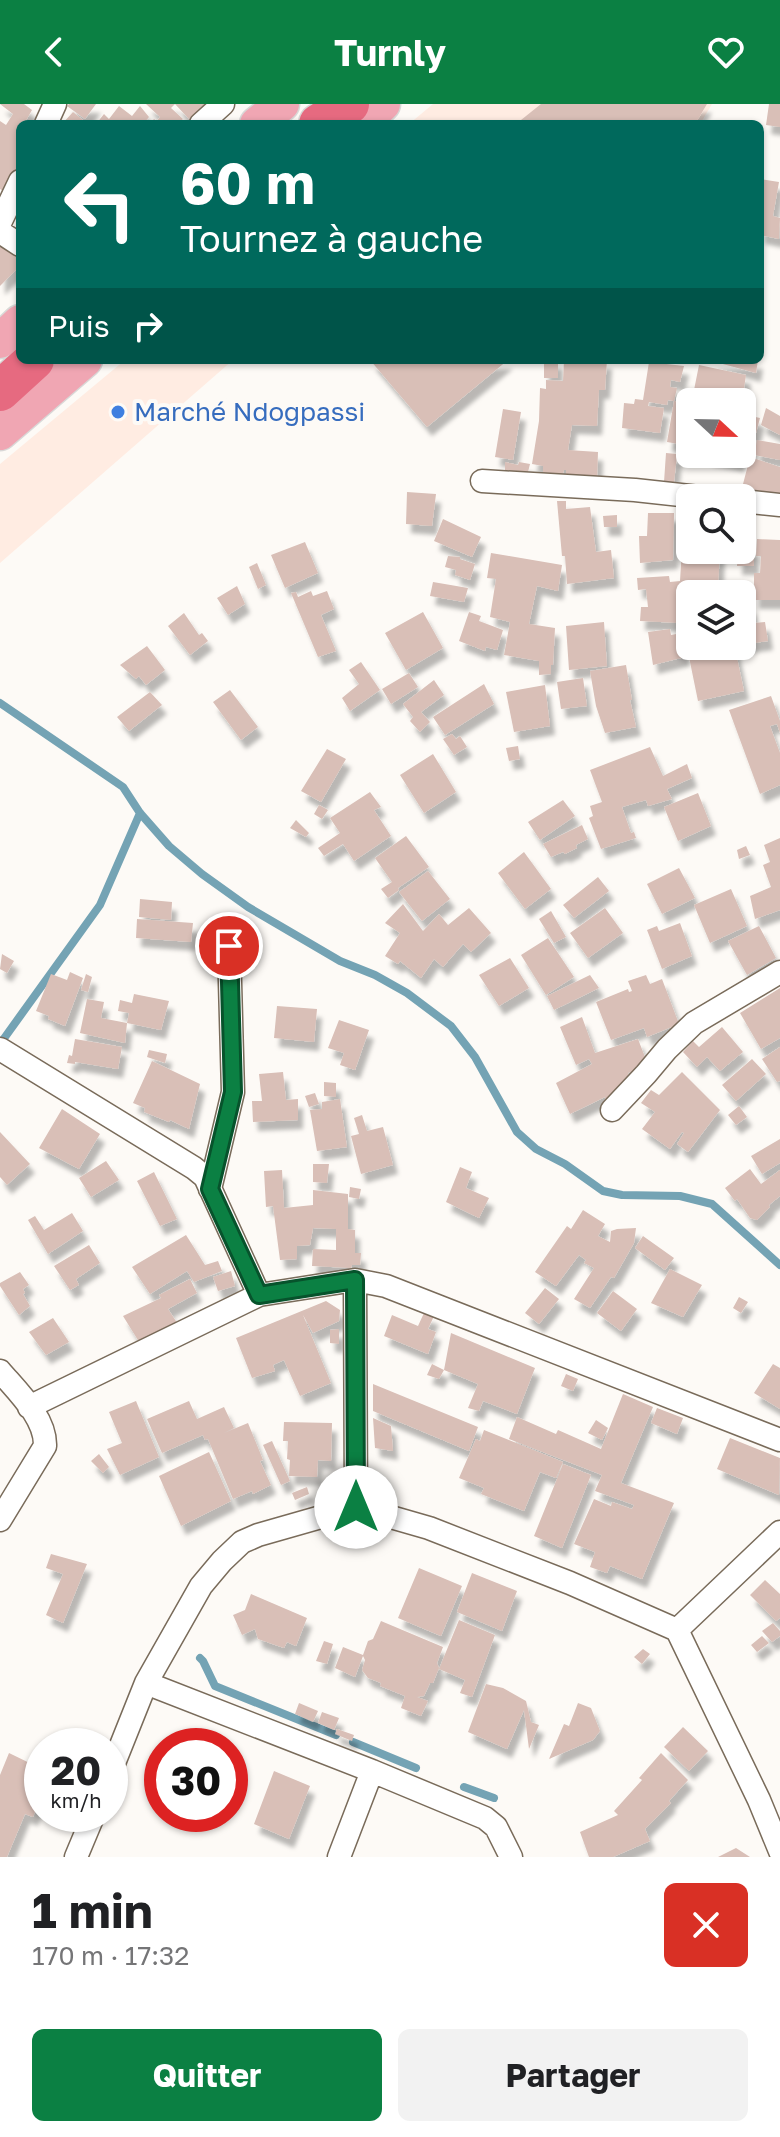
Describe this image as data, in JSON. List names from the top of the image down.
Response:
{
  "places": ["Marché Ndogpassi"],
  "north": "right",
  "page": {
    "header": "Turnly",
    "turn": ["60 m", "Tournez à gauche"],
    "then": "Puis",
    "speed": "20 km/h",
    "limit": "30",
    "heading": ["1 min", "170 m · 17:32"],
    "buttons": ["Quitter", "Partager"]
  }
}
